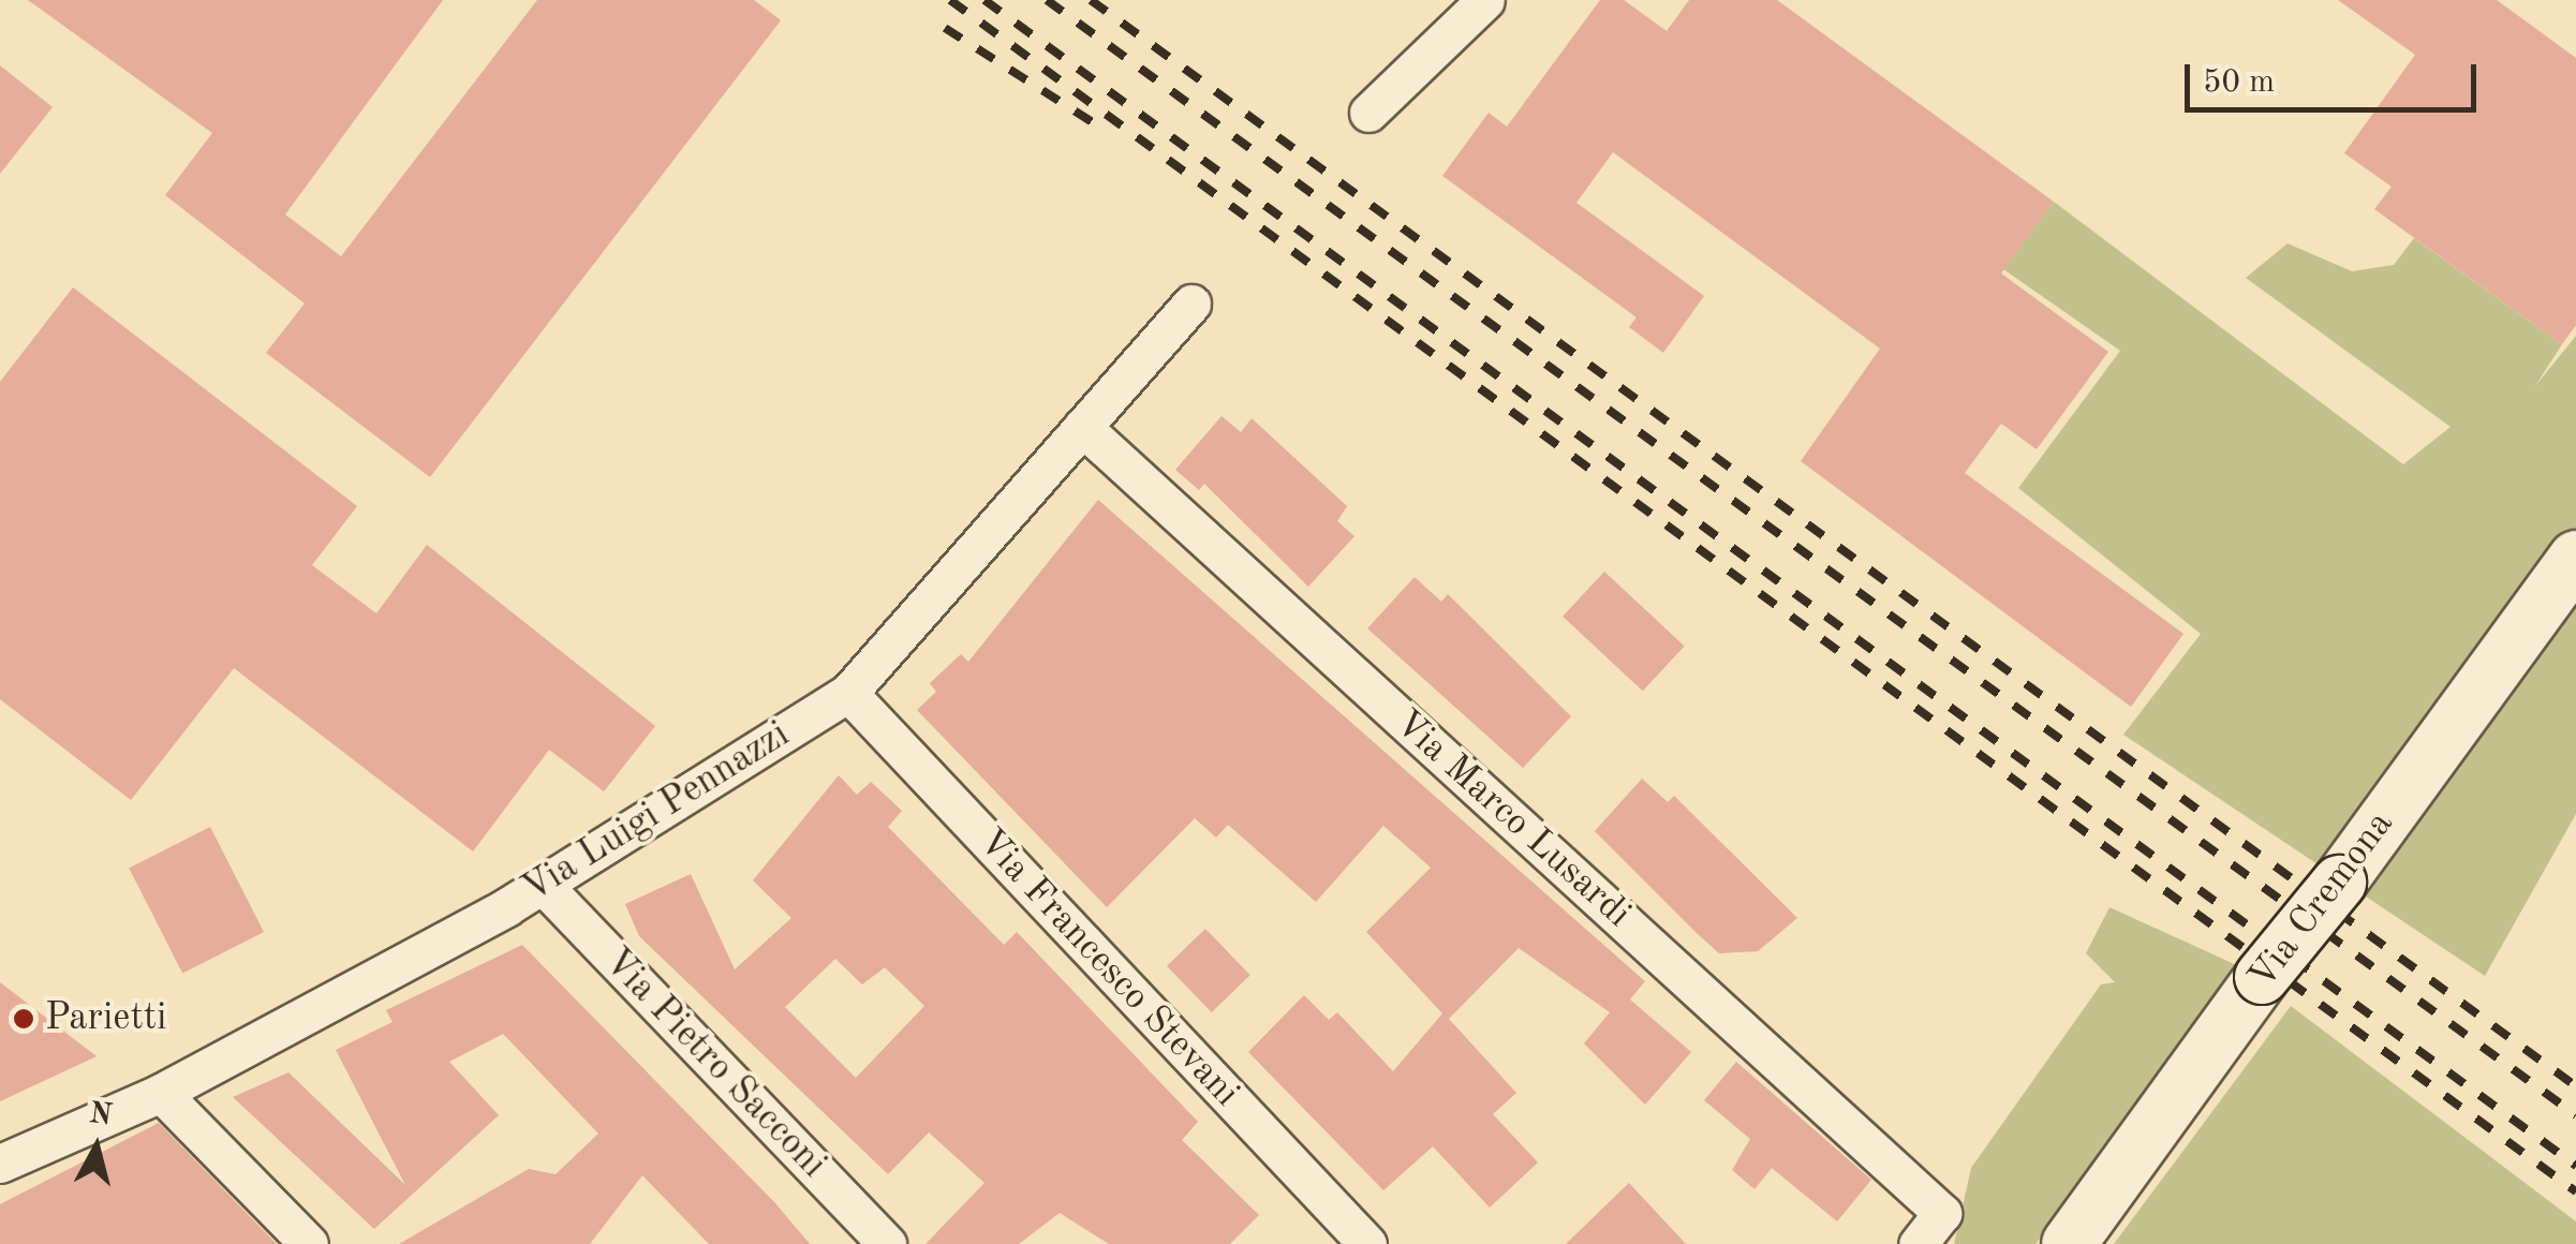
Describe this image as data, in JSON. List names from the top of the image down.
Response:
{
  "streets": {
    "main road": ["Via Cremona"],
    "street": [
      "Via Luigi Pennazzi",
      "Via Marco Lusardi",
      "Via Francesco Stevani",
      "Via Pietro Sacconi"
    ]
  },
  "crossings": [
    ["Via Luigi Pennazzi", "Via Marco Lusardi"],
    ["Via Luigi Pennazzi", "Via Francesco Stevani"],
    ["Via Luigi Pennazzi", "Via Pietro Sacconi"]
  ],
  "places": ["Parietti"],
  "scale_bar": "50 m",
  "north": "top"
}
